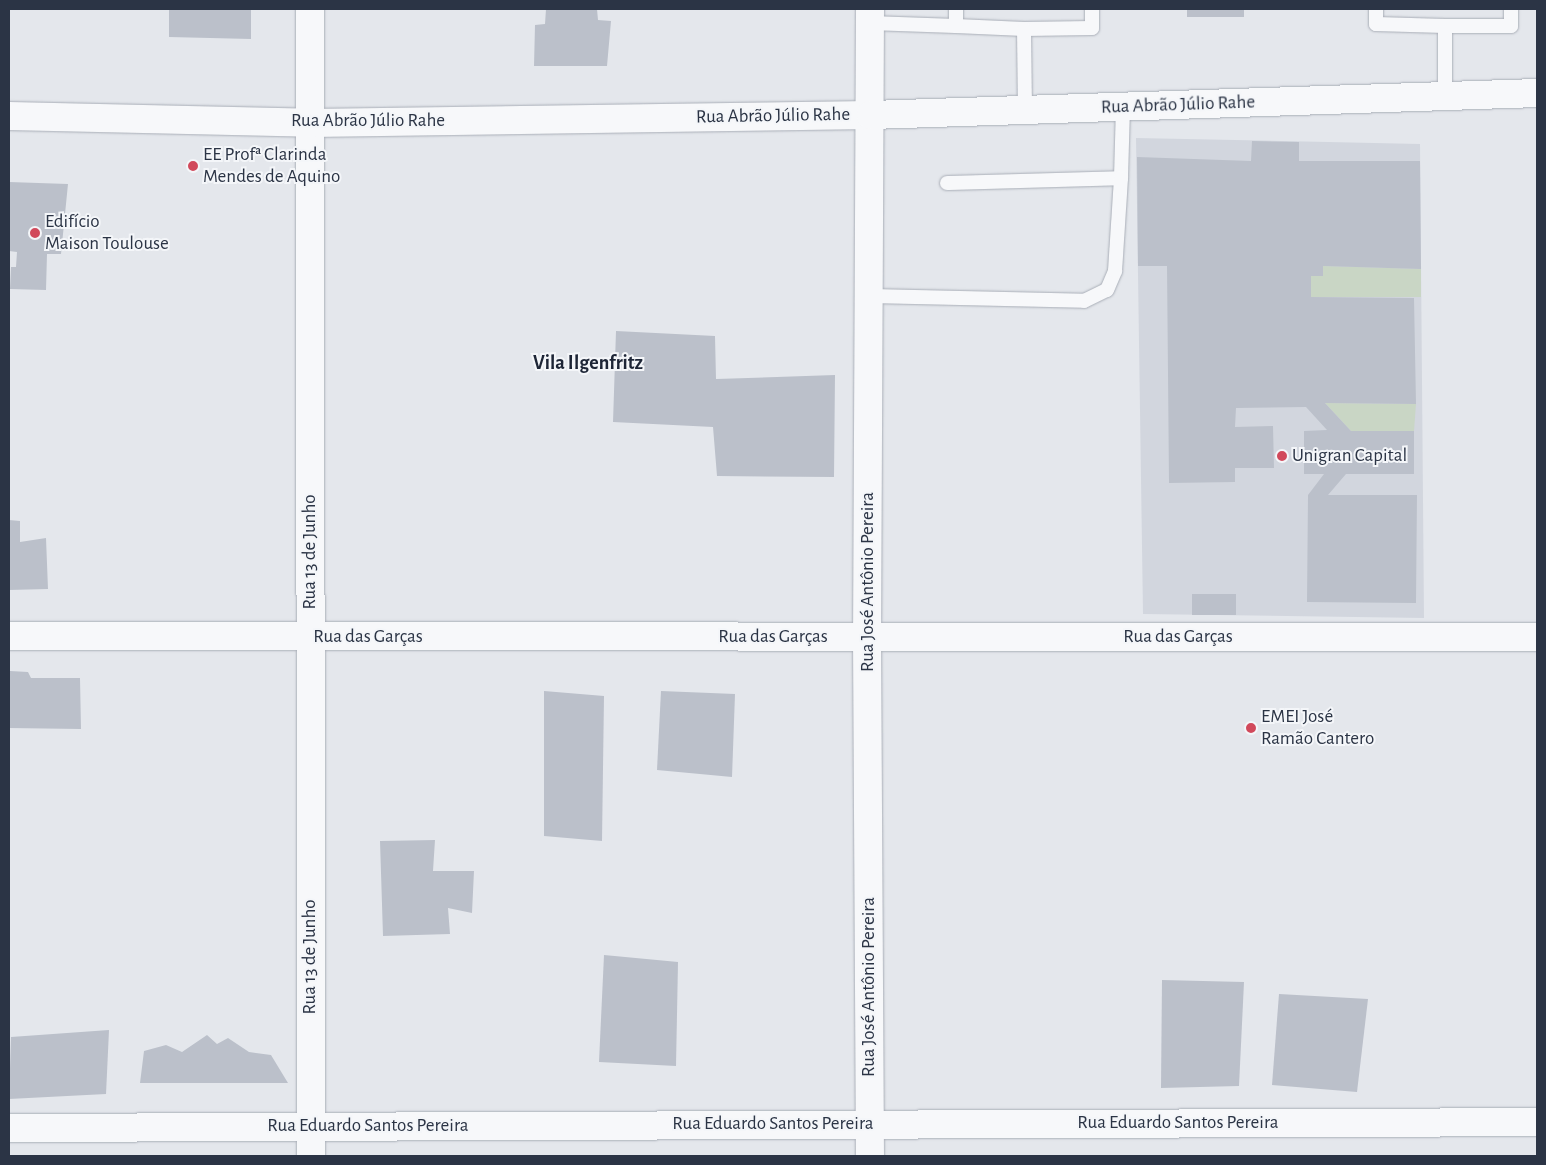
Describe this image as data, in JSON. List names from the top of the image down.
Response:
{
  "streets": {
    "street": [
      "Rua Abrão Júlio Rahe",
      "Rua 13 de Junho",
      "Rua José Antônio Pereira",
      "Rua das Garças",
      "Rua Eduardo Santos Pereira"
    ]
  },
  "crossings": [
    ["Rua Abrão Júlio Rahe", "Rua 13 de Junho"],
    ["Rua Abrão Júlio Rahe", "Rua José Antônio Pereira"],
    ["Rua 13 de Junho", "Rua das Garças"],
    ["Rua 13 de Junho", "Rua Eduardo Santos Pereira"],
    ["Rua José Antônio Pereira", "Rua das Garças"],
    ["Rua José Antônio Pereira", "Rua Eduardo Santos Pereira"]
  ],
  "districts": ["Vila Ilgenfritz"],
  "places": [
    "EE Profª Clarinda Mendes de Aquino",
    "Edifício Maison Toulouse",
    "Unigran Capital",
    "EMEI José Ramão Cantero"
  ]
}
